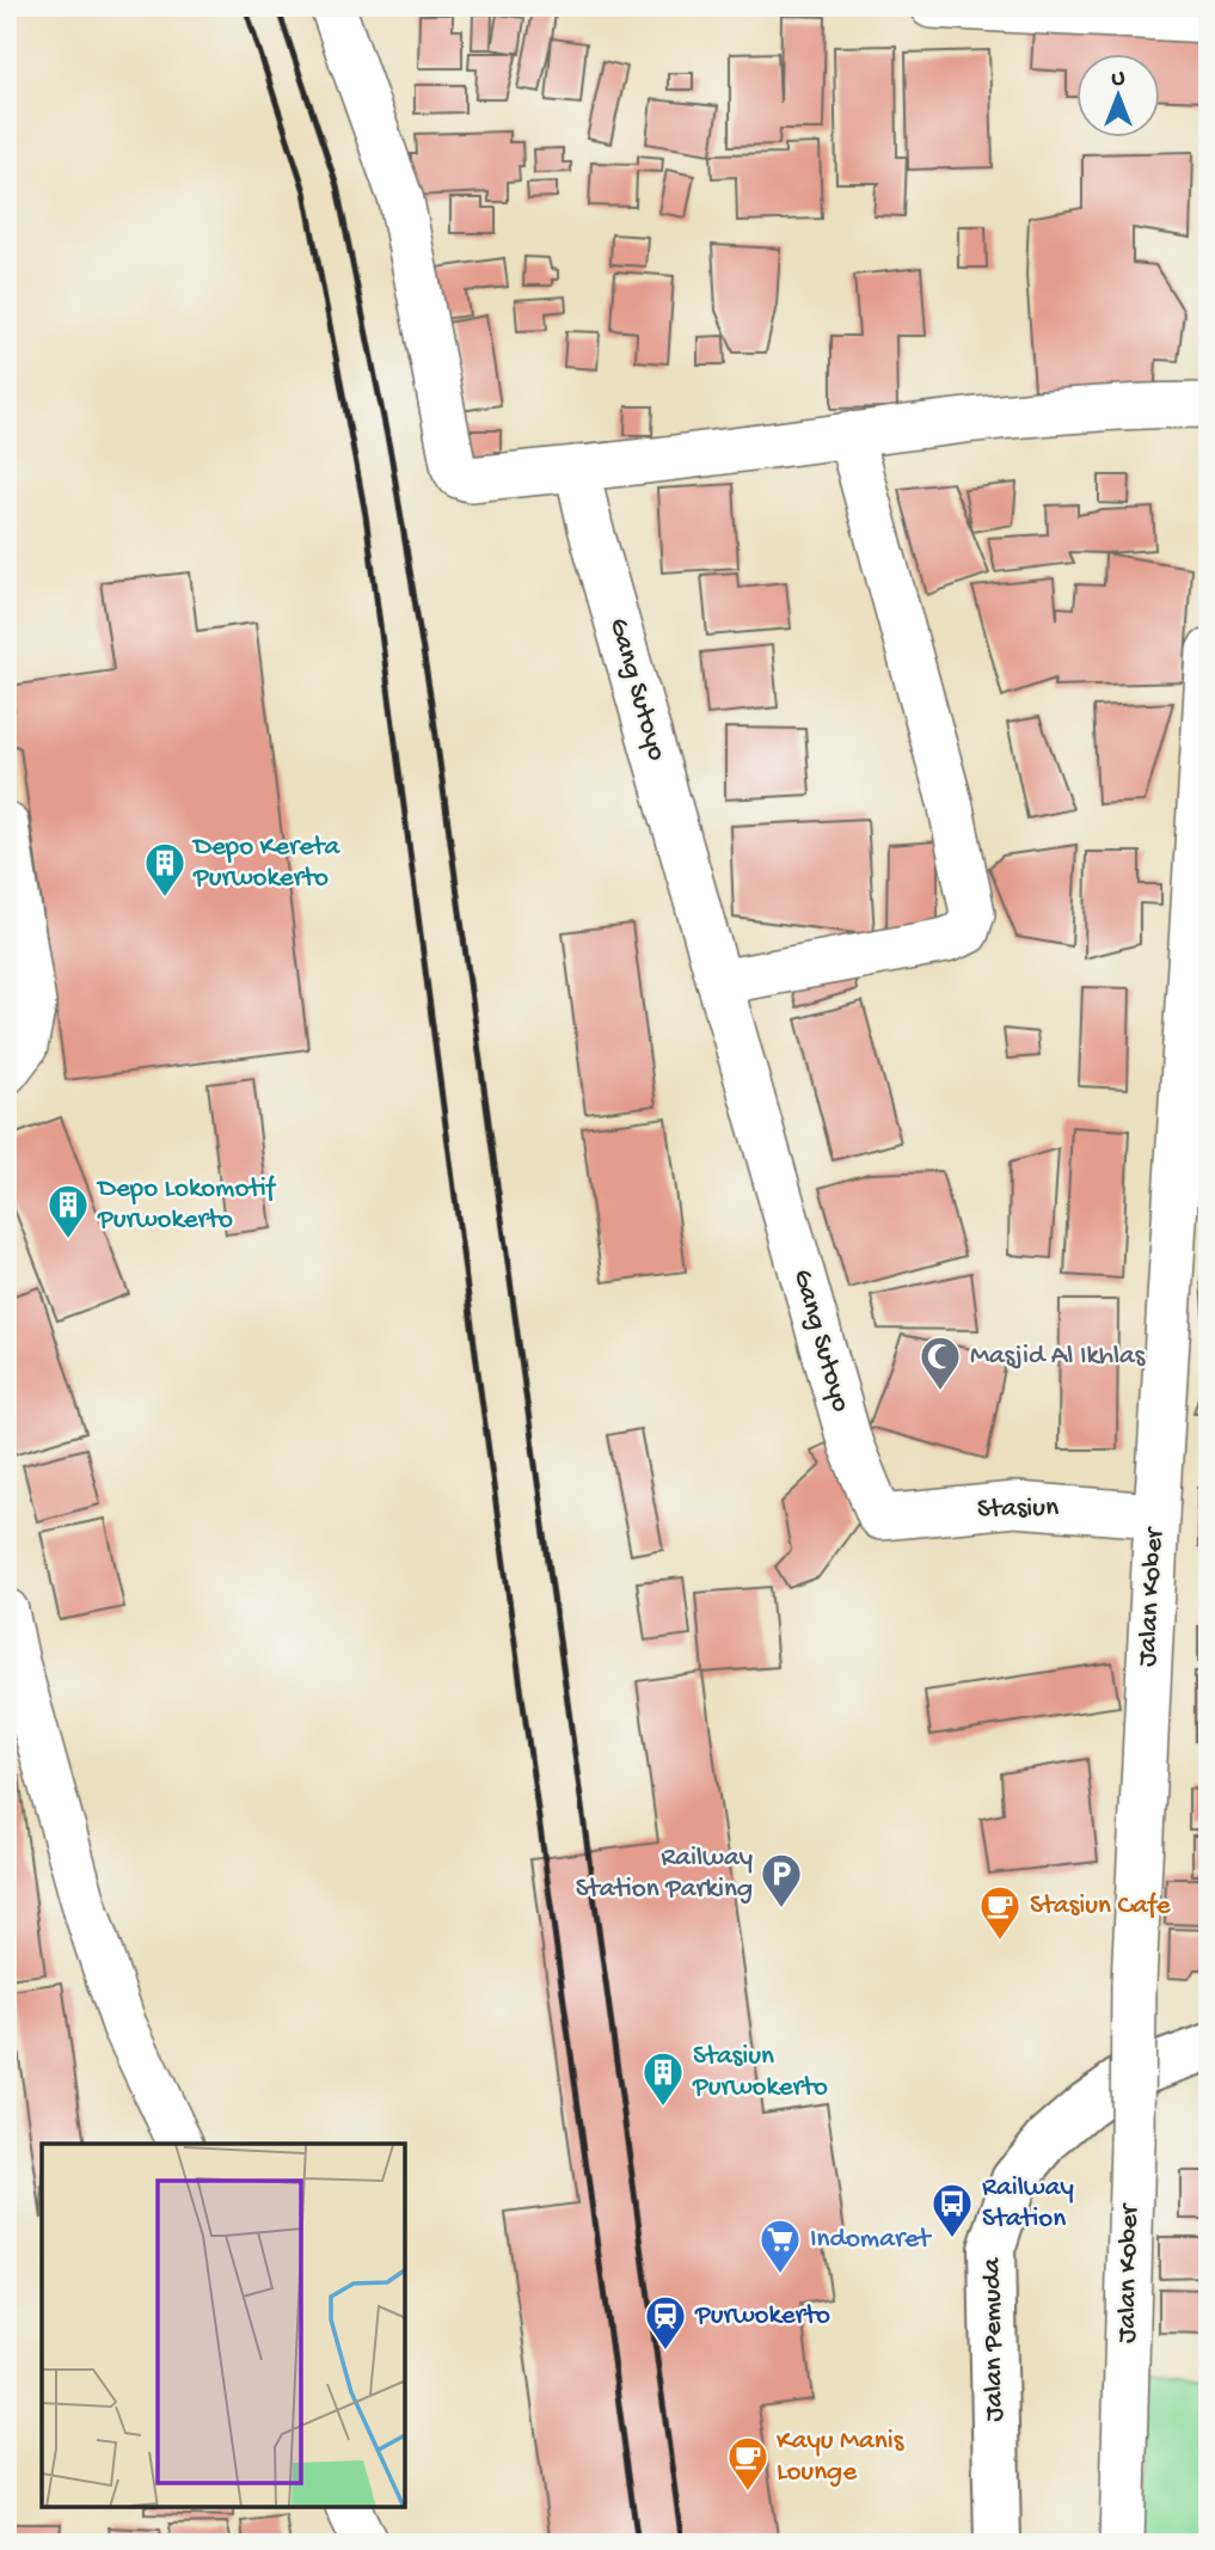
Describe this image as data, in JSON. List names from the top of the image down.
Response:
{
  "streets": {
    "main road": ["Jalan Pemuda"],
    "street": ["Gang Sutoyo", "Stasiun", "Jalan Kober"]
  },
  "crossings": [
    ["Gang Sutoyo", "Stasiun"],
    ["Stasiun", "Jalan Kober"]
  ],
  "places": {
    "building": ["Depo Kereta Purwokerto", "Depo Lokomotif Purwokerto", "Stasiun Purwokerto"],
    "mosque": ["Masjid Al Ikhlas"],
    "parking": ["Railway Station Parking"],
    "cafe": ["Stasiun Cafe", "Kayu Manis Lounge"],
    "bus stop": ["Railway Station"],
    "supermarket": ["Indomaret"],
    "station": ["Purwokerto"]
  },
  "north": "top"
}
